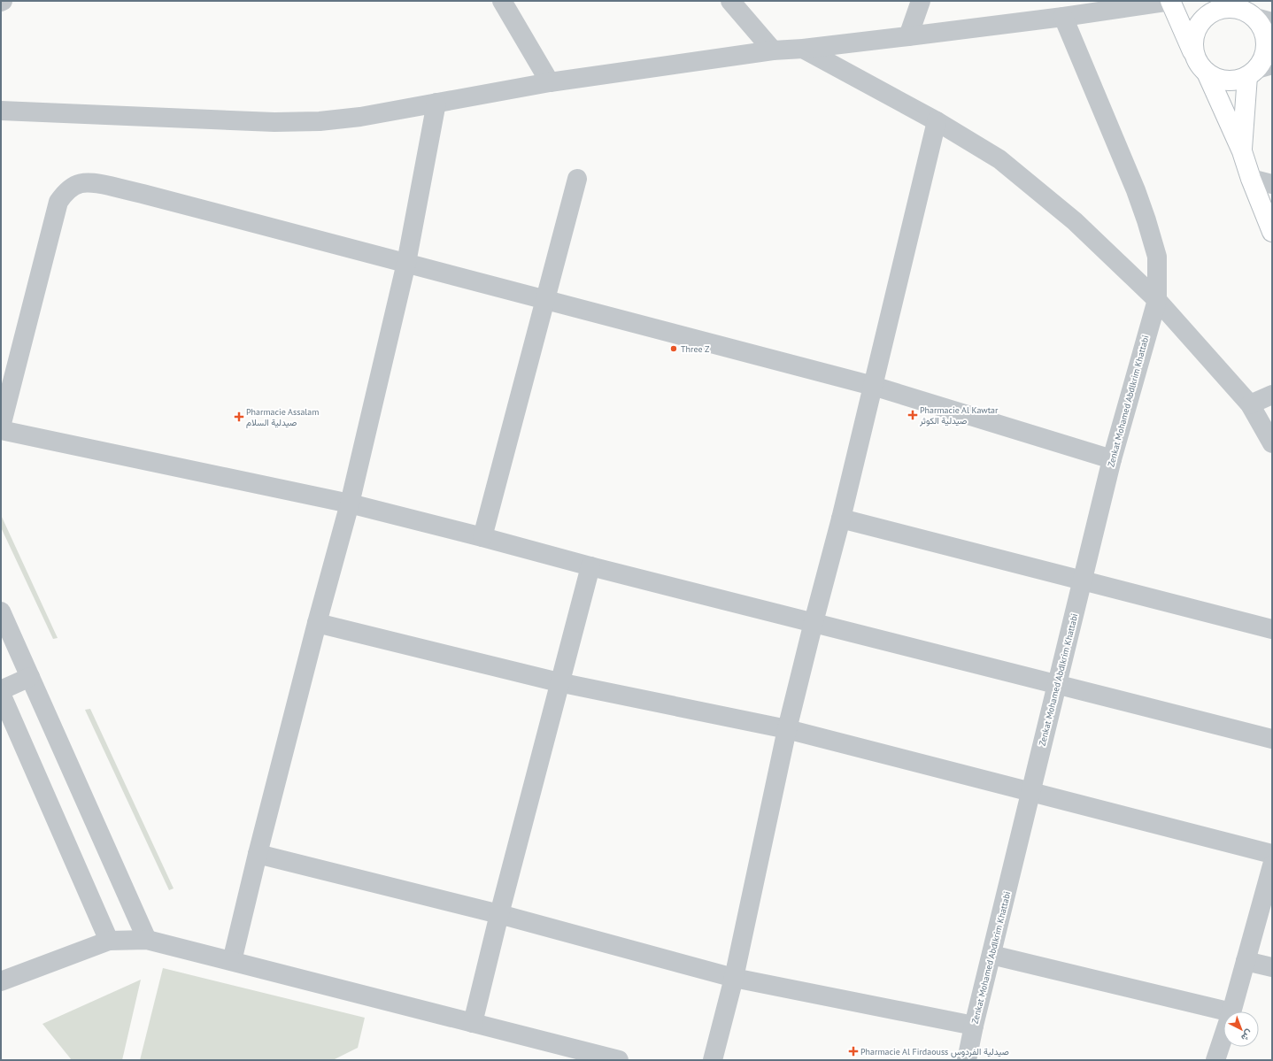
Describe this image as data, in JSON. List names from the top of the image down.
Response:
{
  "streets": {
    "street": ["Zenkat Mohamed Abdlkrim Khattabi"]
  },
  "places": {
    "other": ["Three Z"],
    "health": ["Pharmacie Al Kawtar صيدلية الكوثر", "Pharmacie Assalam صيدلية السلام", "Pharmacie Al Firdaouss صيدلية الفردوس"]
  },
  "north": "bottom right"
}
